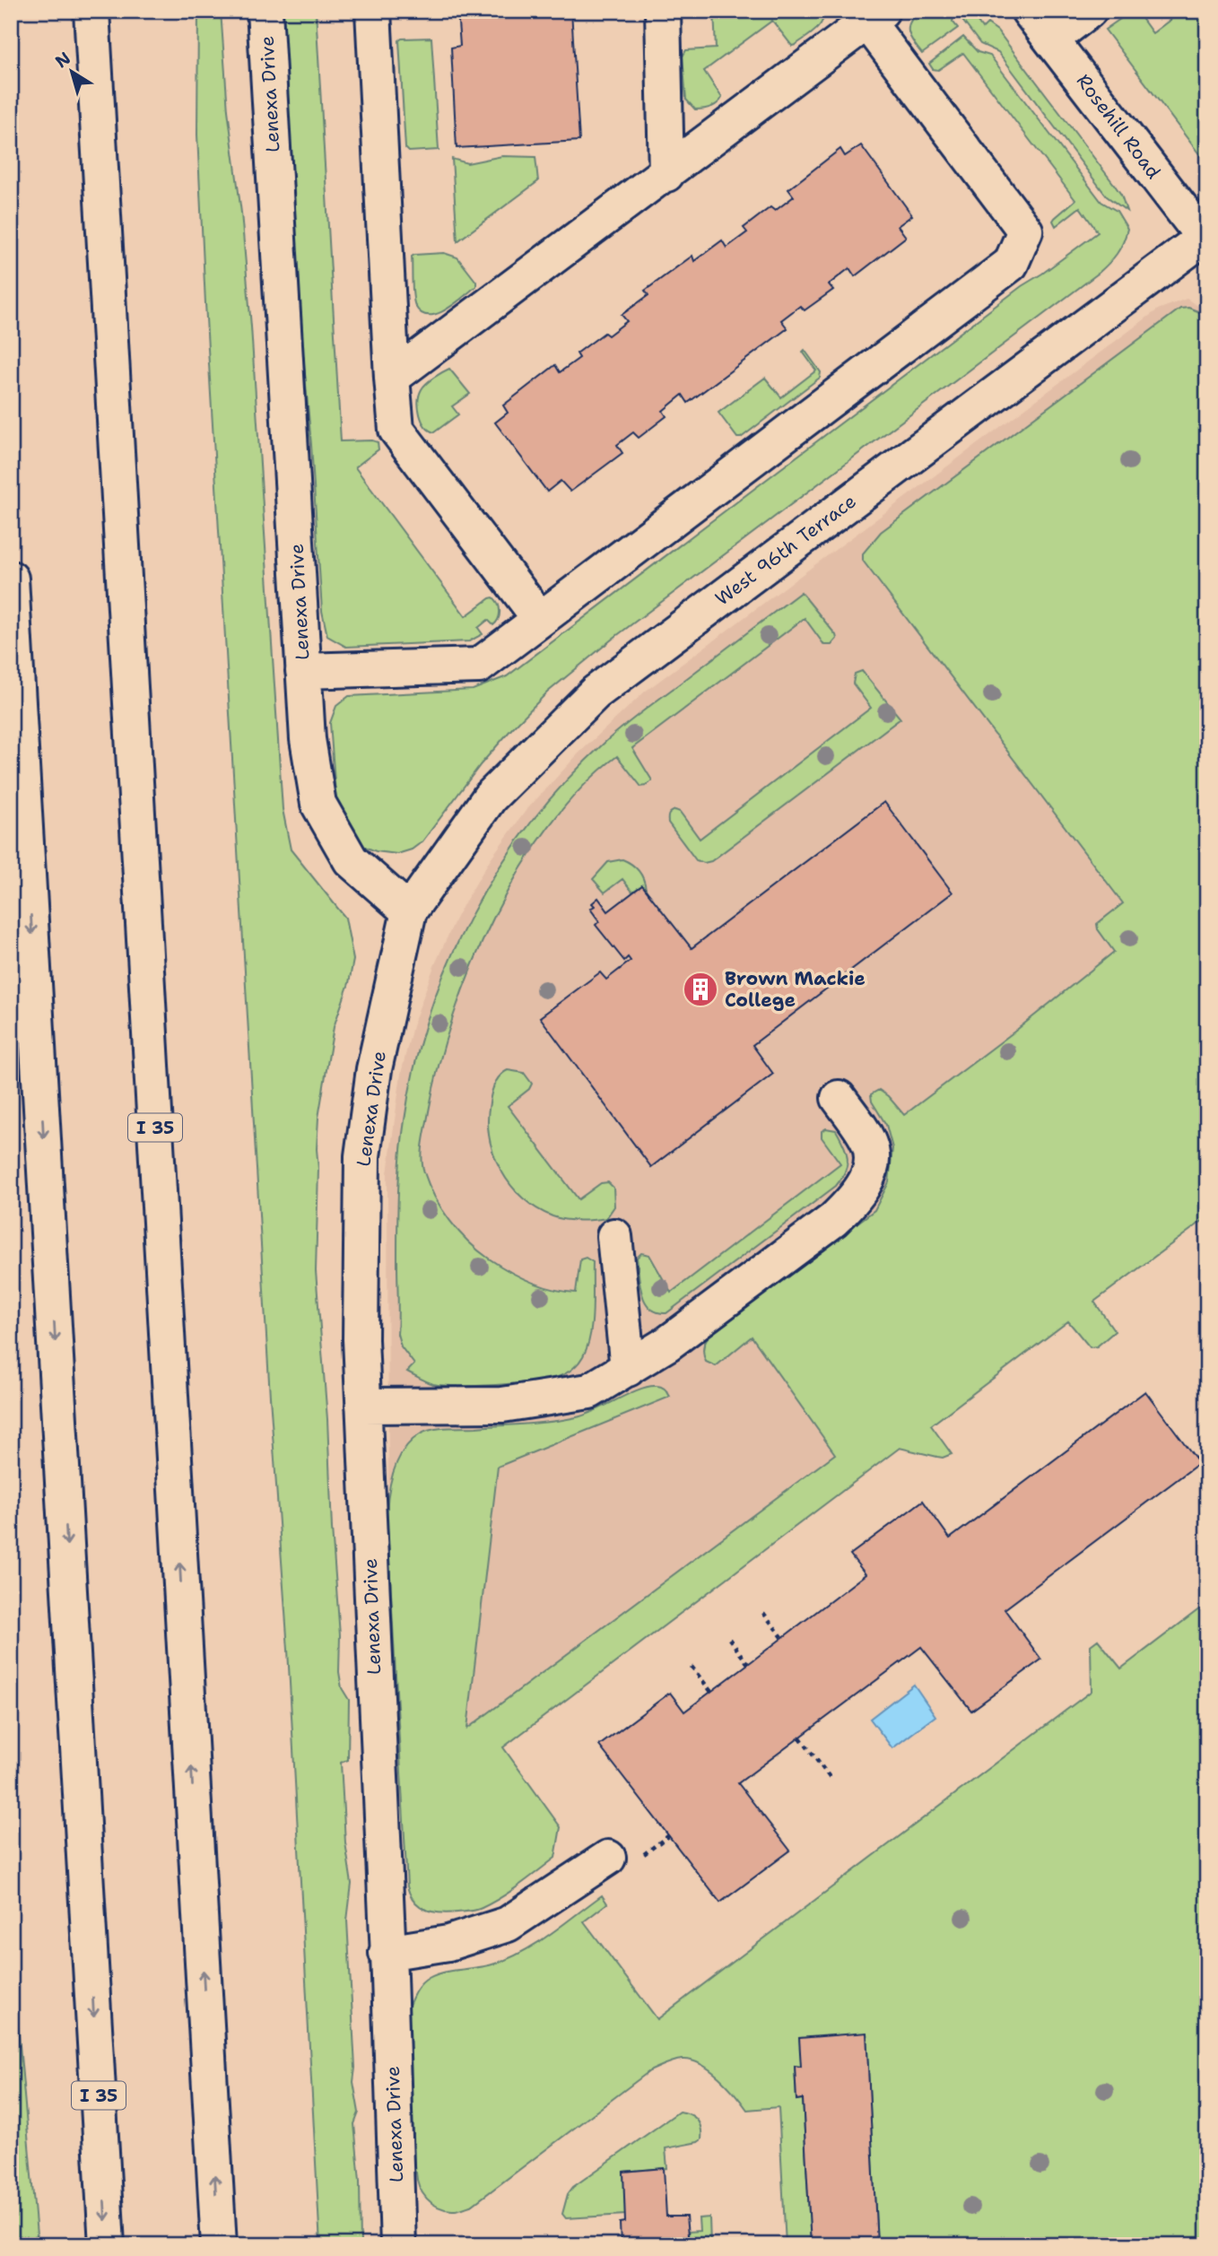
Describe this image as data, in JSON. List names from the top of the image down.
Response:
{
  "streets": {
    "main road": [
      "Lenexa Drive",
      "Rosehill Road",
      "West 96th Terrace",
      "I 35"
    ]
  },
  "crossings": [
    ["Lenexa Drive", "West 96th Terrace"],
    ["Rosehill Road", "West 96th Terrace"]
  ],
  "places": {
    "building": ["Brown Mackie College"]
  },
  "north": "top left"
}
